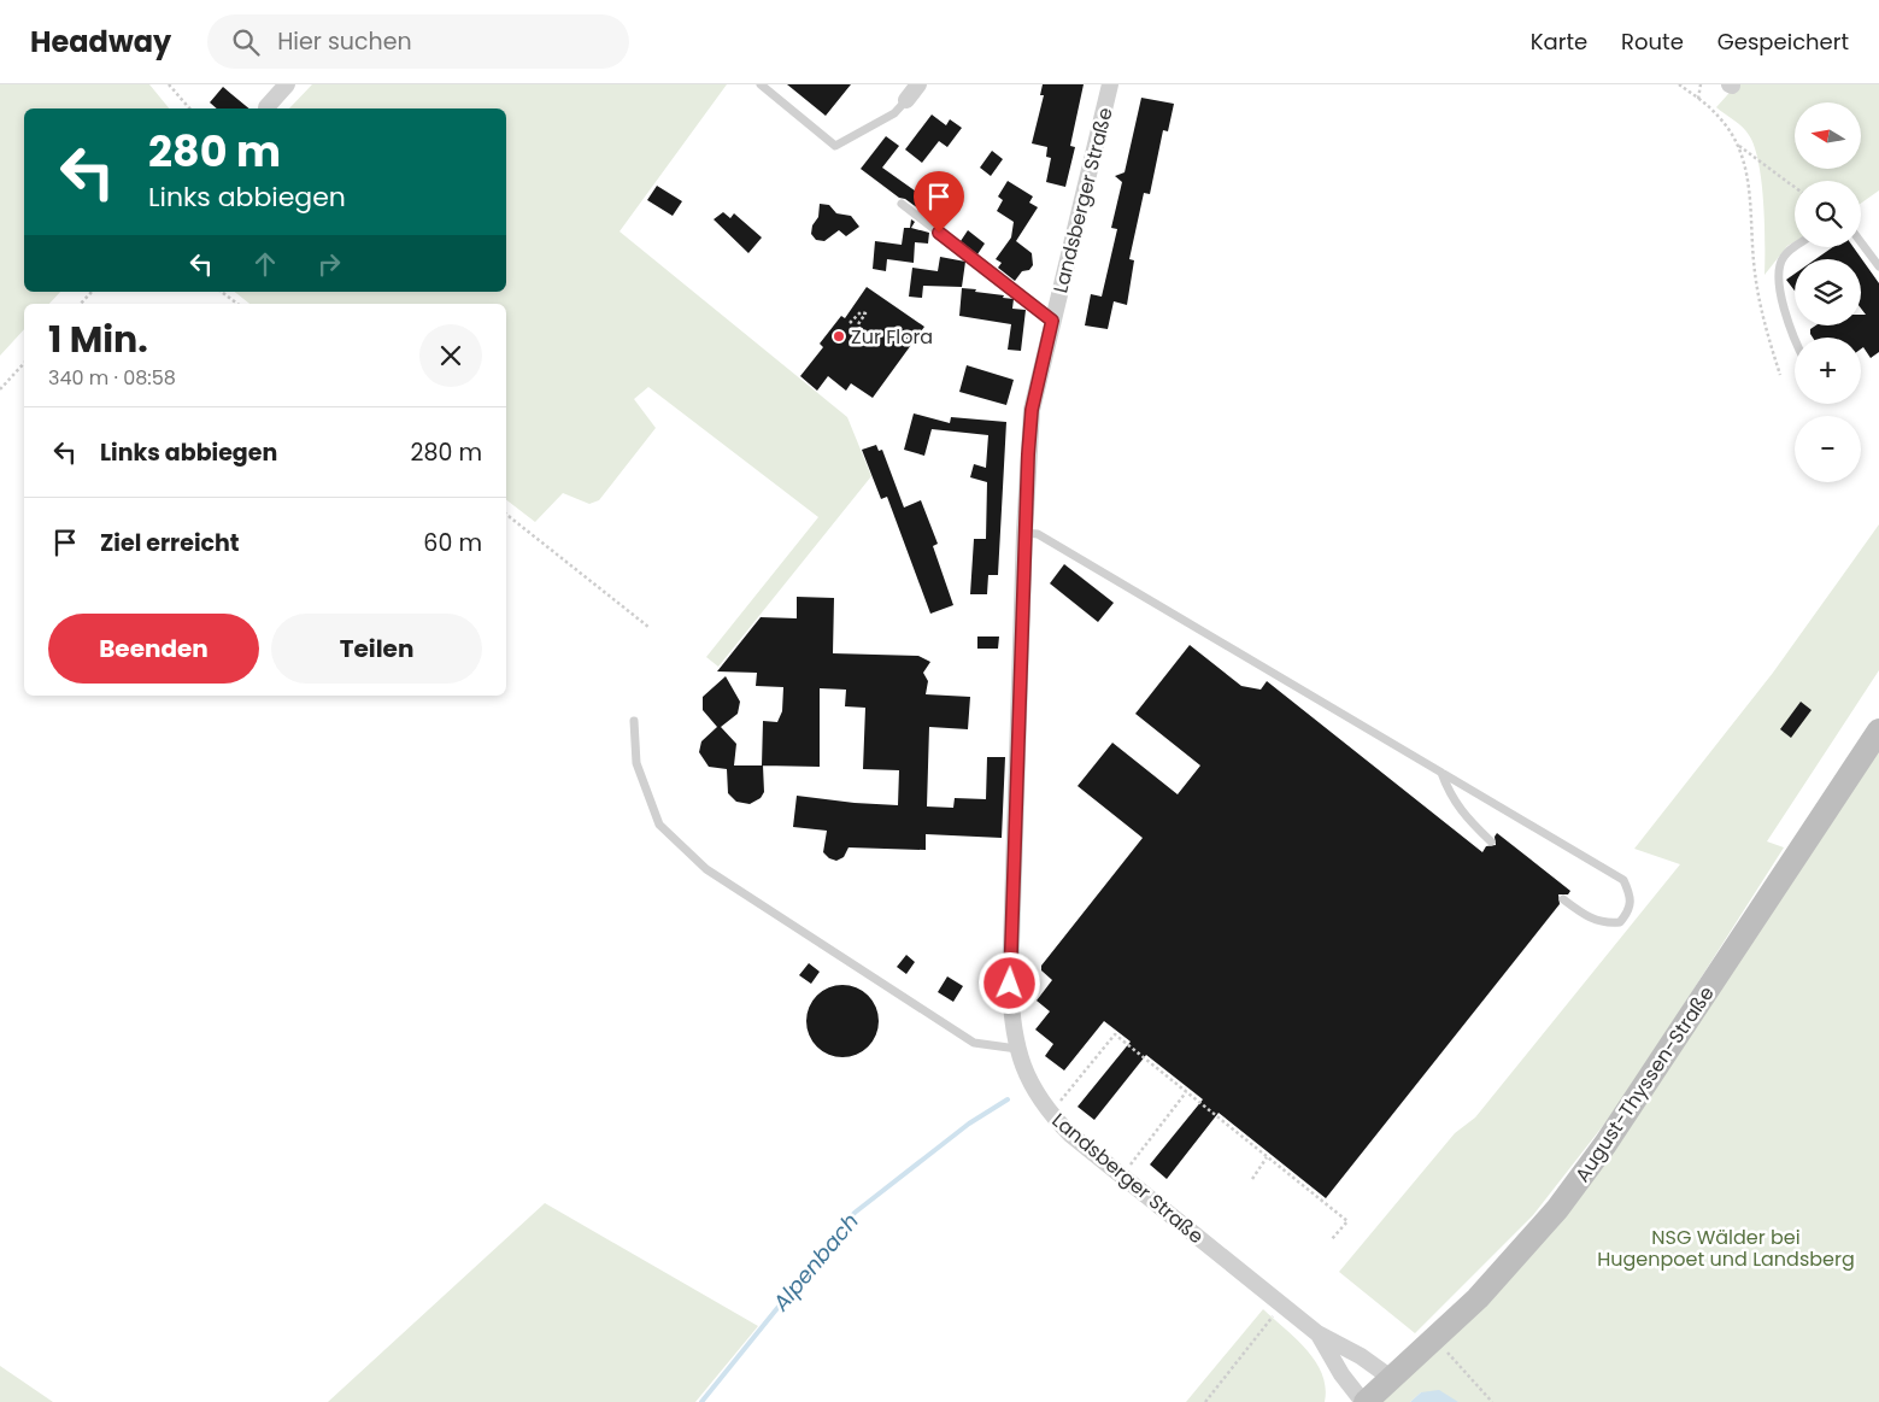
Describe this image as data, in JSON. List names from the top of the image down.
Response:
{
  "streets": {
    "main road": ["August-Thyssen-Straße"],
    "street": ["Landsberger Straße"]
  },
  "crossings": [
    ["Landsberger Straße", "August-Thyssen-Straße"]
  ],
  "water": ["Alpenbach"],
  "parks": ["NSG Wälder bei Hugenpoet und Landsberg"],
  "places": ["Zur Flora"],
  "north": "left",
  "page": {
    "header": "Headway",
    "search": "Hier suchen",
    "nav": ["Karte", "Route", "Gespeichert"],
    "map_buttons": ["+", "−"],
    "turn": ["280 m", "Links abbiegen"],
    "heading": ["1 Min.", "340 m · 08:58"],
    "list": [
      {
        "name": "Links abbiegen",
        "value": "280 m"
      },
      {
        "name": "Ziel erreicht",
        "value": "60 m"
      }
    ],
    "buttons": ["Beenden", "Teilen"]
  }
}
